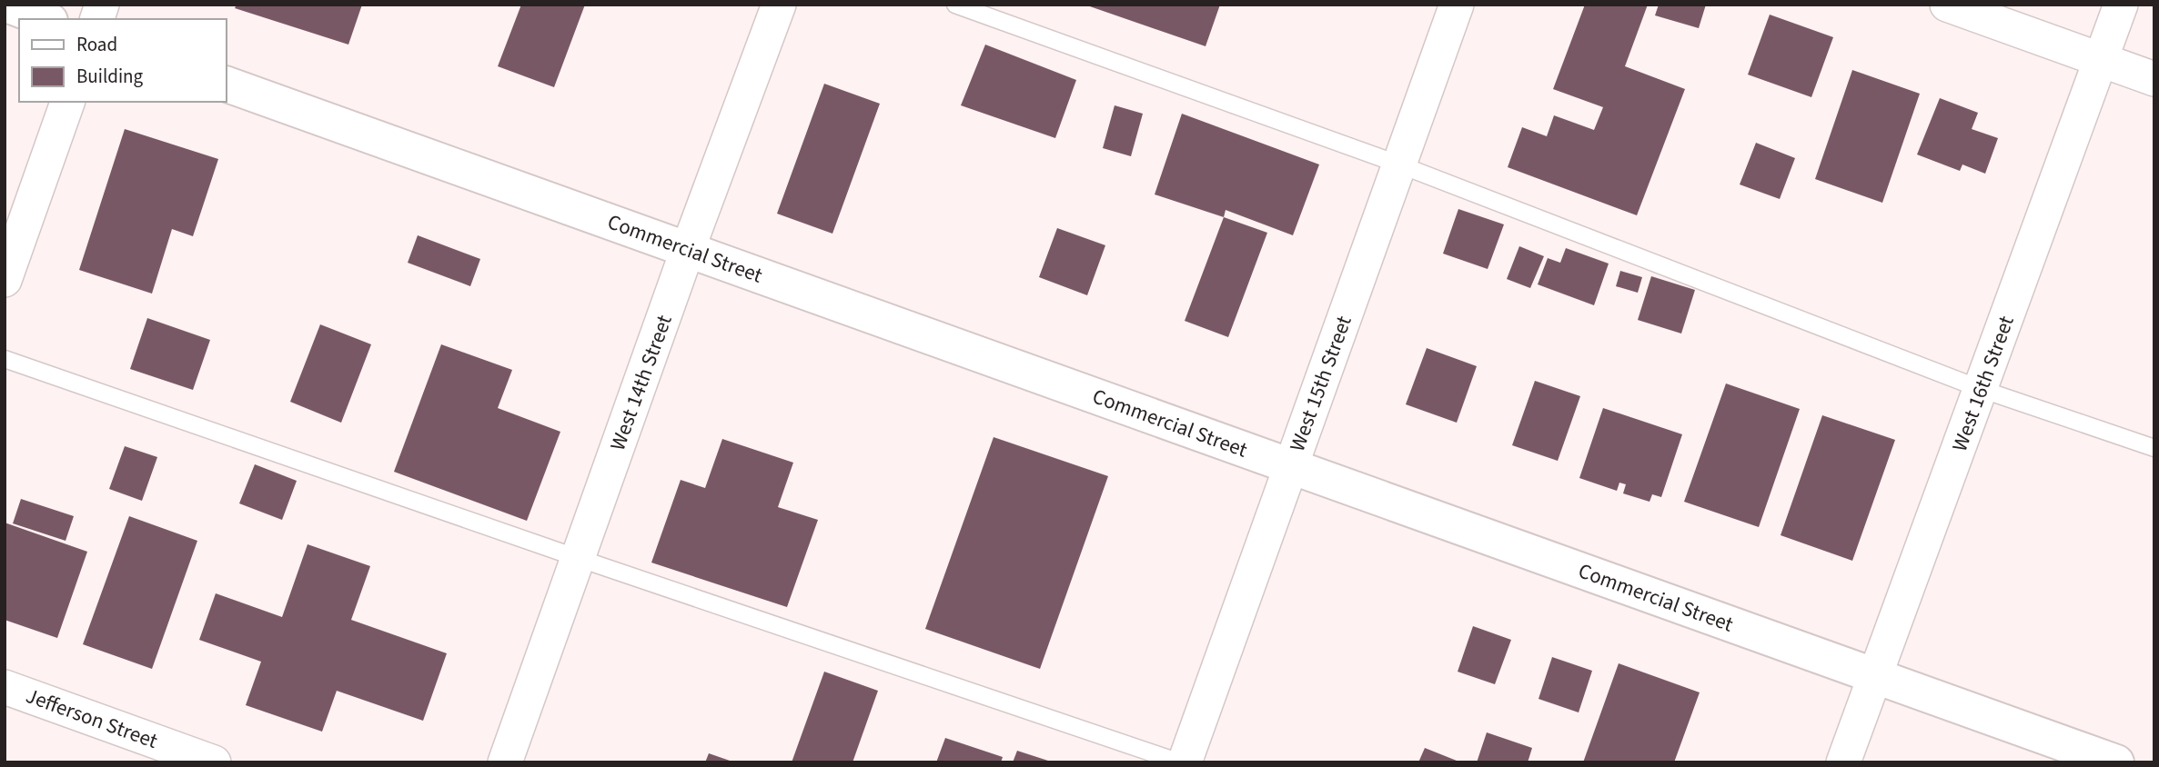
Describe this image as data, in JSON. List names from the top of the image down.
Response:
{
  "streets": {
    "street": [
      "Commercial Street",
      "West 14th Street",
      "West 15th Street",
      "West 16th Street",
      "Jefferson Street"
    ]
  },
  "crossings": [
    ["Commercial Street", "West 14th Street"],
    ["Commercial Street", "West 15th Street"],
    ["Commercial Street", "West 16th Street"]
  ],
  "legend": ["Road", "Building"]
}
